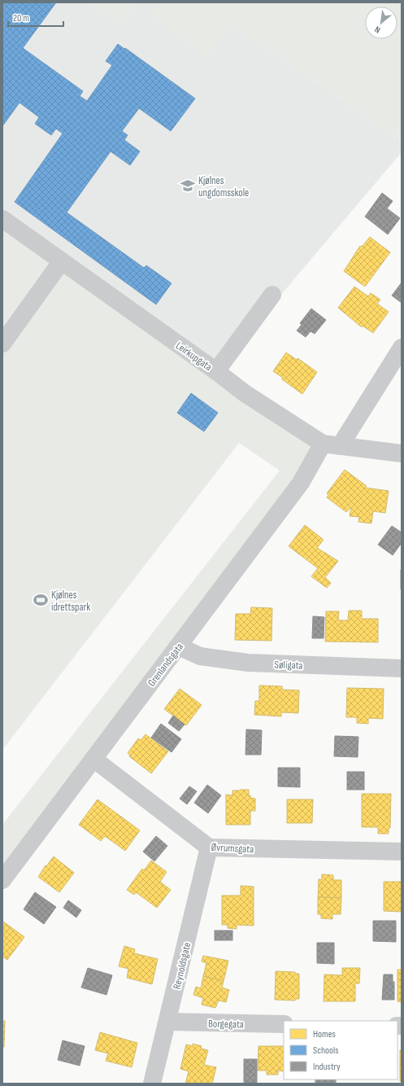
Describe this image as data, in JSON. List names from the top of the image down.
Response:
{
  "streets": {
    "street": [
      "Leirkupgata",
      "Grenlandsgata",
      "Søligata",
      "Øvrumsgata",
      "Reynoldsgate",
      "Borgegata"
    ]
  },
  "crossings": [
    ["Leirkupgata", "Grenlandsgata"],
    ["Grenlandsgata", "Søligata"],
    ["Grenlandsgata", "Øvrumsgata"],
    ["Øvrumsgata", "Reynoldsgate"],
    ["Reynoldsgate", "Borgegata"]
  ],
  "places": {
    "school or university": ["Kjølnes ungdomsskole"],
    "sports": ["Kjølnes idrettspark"]
  },
  "legend": ["Homes", "Schools", "Industry"],
  "scale_bar": "20 m",
  "north": "bottom left"
}
